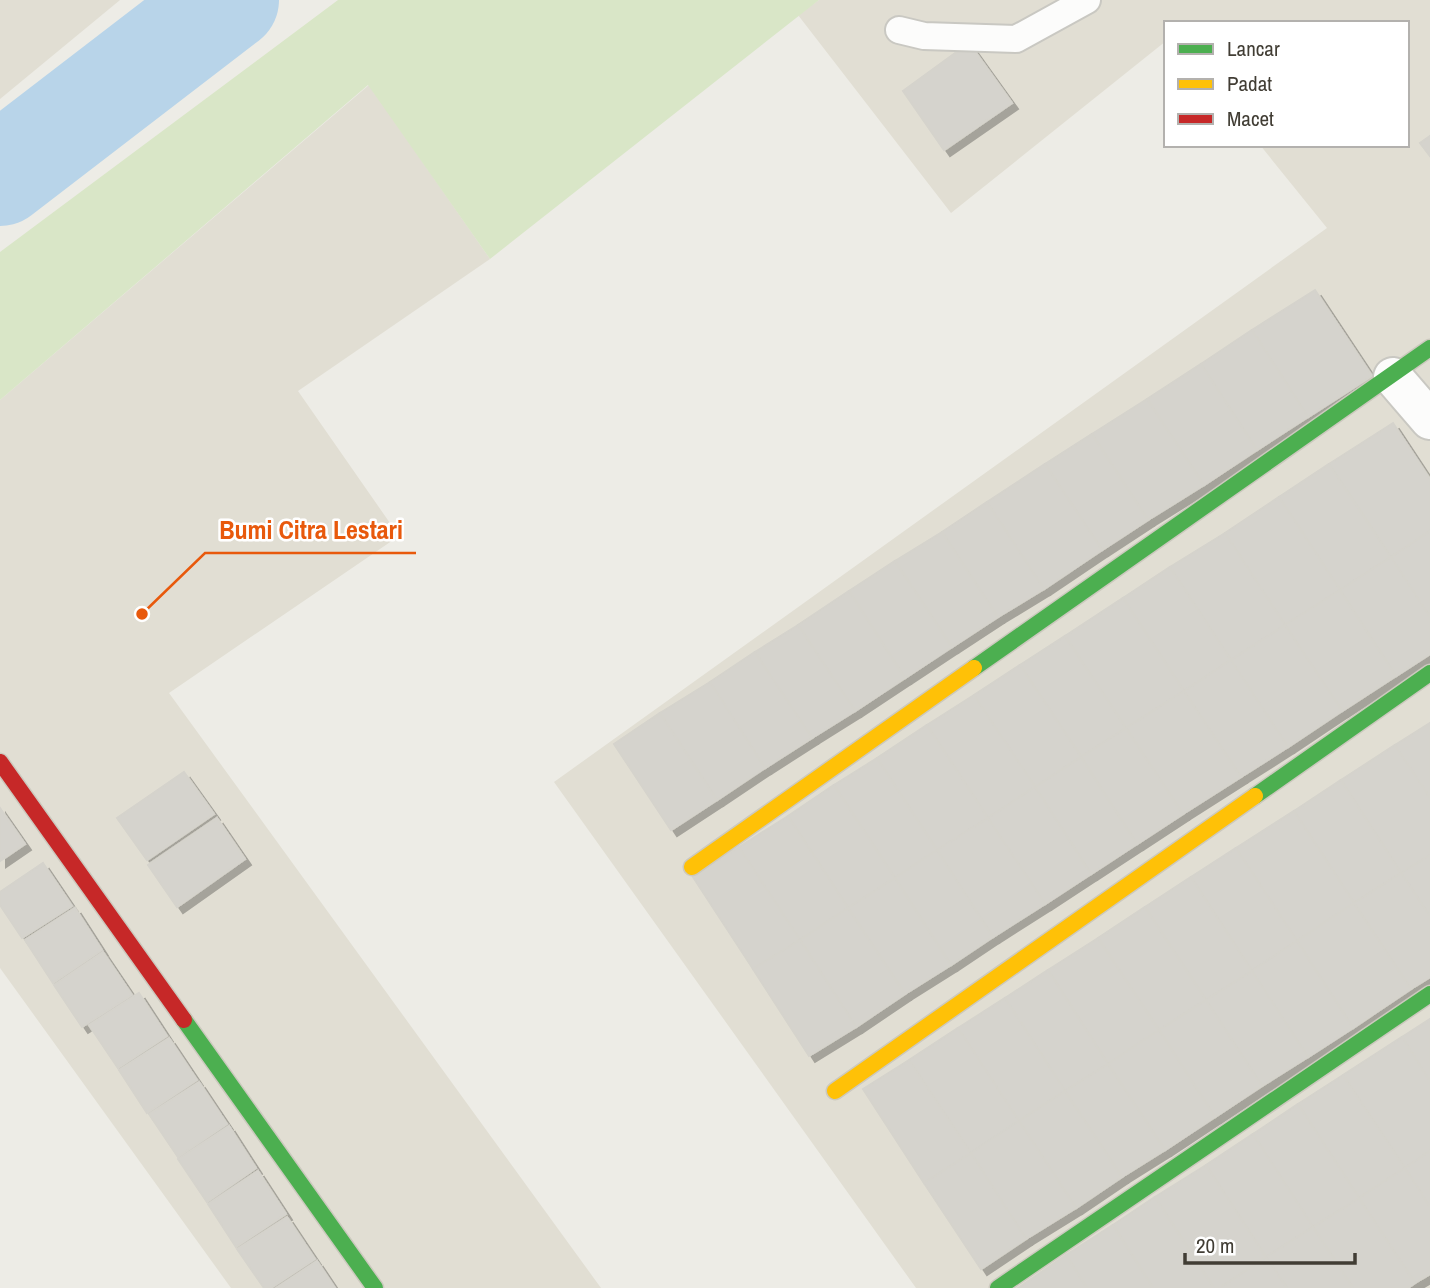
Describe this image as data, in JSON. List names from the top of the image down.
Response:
{
  "places": ["Bumi Citra Lestari"],
  "legend": ["Lancar", "Padat", "Macet"],
  "scale_bar": "20 m"
}
